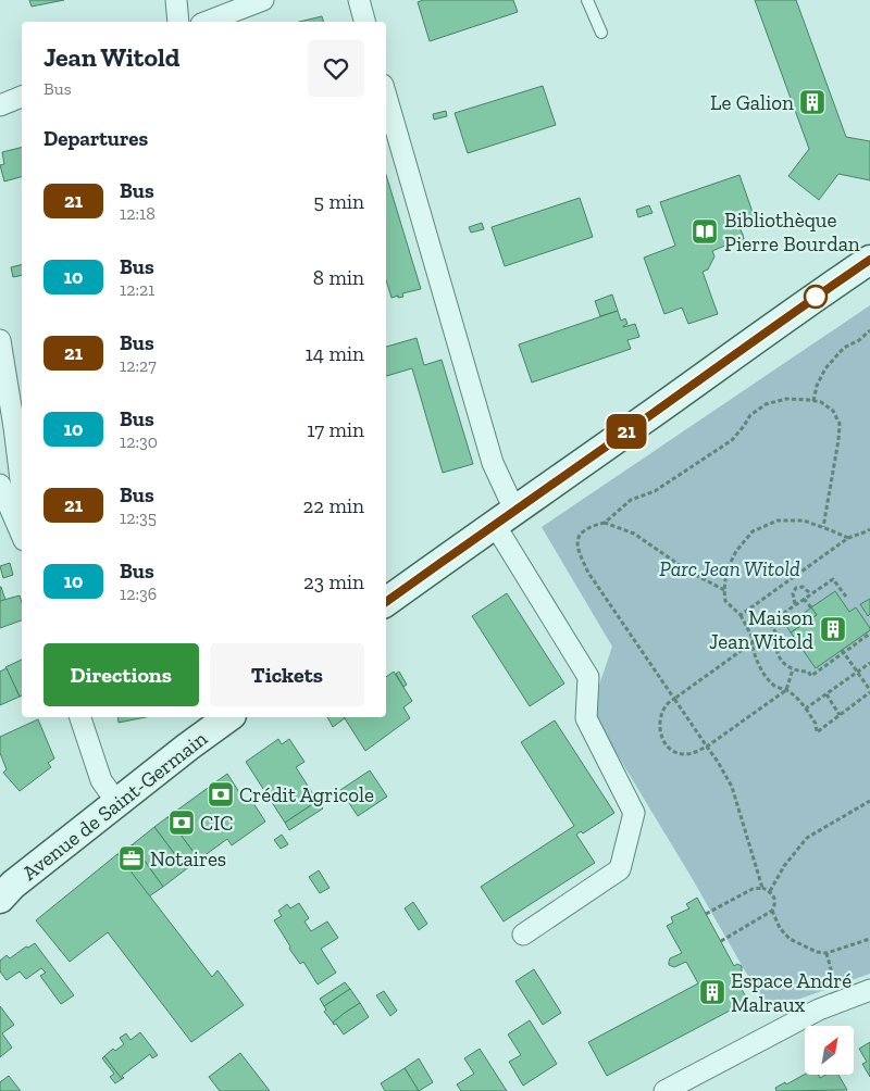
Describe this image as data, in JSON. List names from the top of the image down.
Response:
{
  "streets": {
    "main road": ["Avenue de Saint-Germain"]
  },
  "parks": ["Parc Jean Witold"],
  "places": {
    "building": ["Le Galion", "Maison Jean Witold", "Espace André Malraux"],
    "library": ["Bibliothèque Pierre Bourdan"],
    "bank": ["Crédit Agricole", "CIC"],
    "office": ["Notaires"]
  },
  "lines": ["bus line 21"],
  "north": "top right",
  "page": {
    "on_map": "21",
    "heading": [
      ["Jean Witold", "Bus"],
      "Departures"
    ],
    "list": [
      {
        "mark": "21",
        "name": "Bus",
        "note": "12:18",
        "value": "5 min"
      },
      {
        "mark": "10",
        "name": "Bus",
        "note": "12:21",
        "value": "8 min"
      },
      {
        "mark": "21",
        "name": "Bus",
        "note": "12:27",
        "value": "14 min"
      },
      {
        "mark": "10",
        "name": "Bus",
        "note": "12:30",
        "value": "17 min"
      },
      {
        "mark": "21",
        "name": "Bus",
        "note": "12:35",
        "value": "22 min"
      },
      {
        "mark": "10",
        "name": "Bus",
        "note": "12:36",
        "value": "23 min"
      }
    ],
    "buttons": ["Directions", "Tickets"]
  }
}
